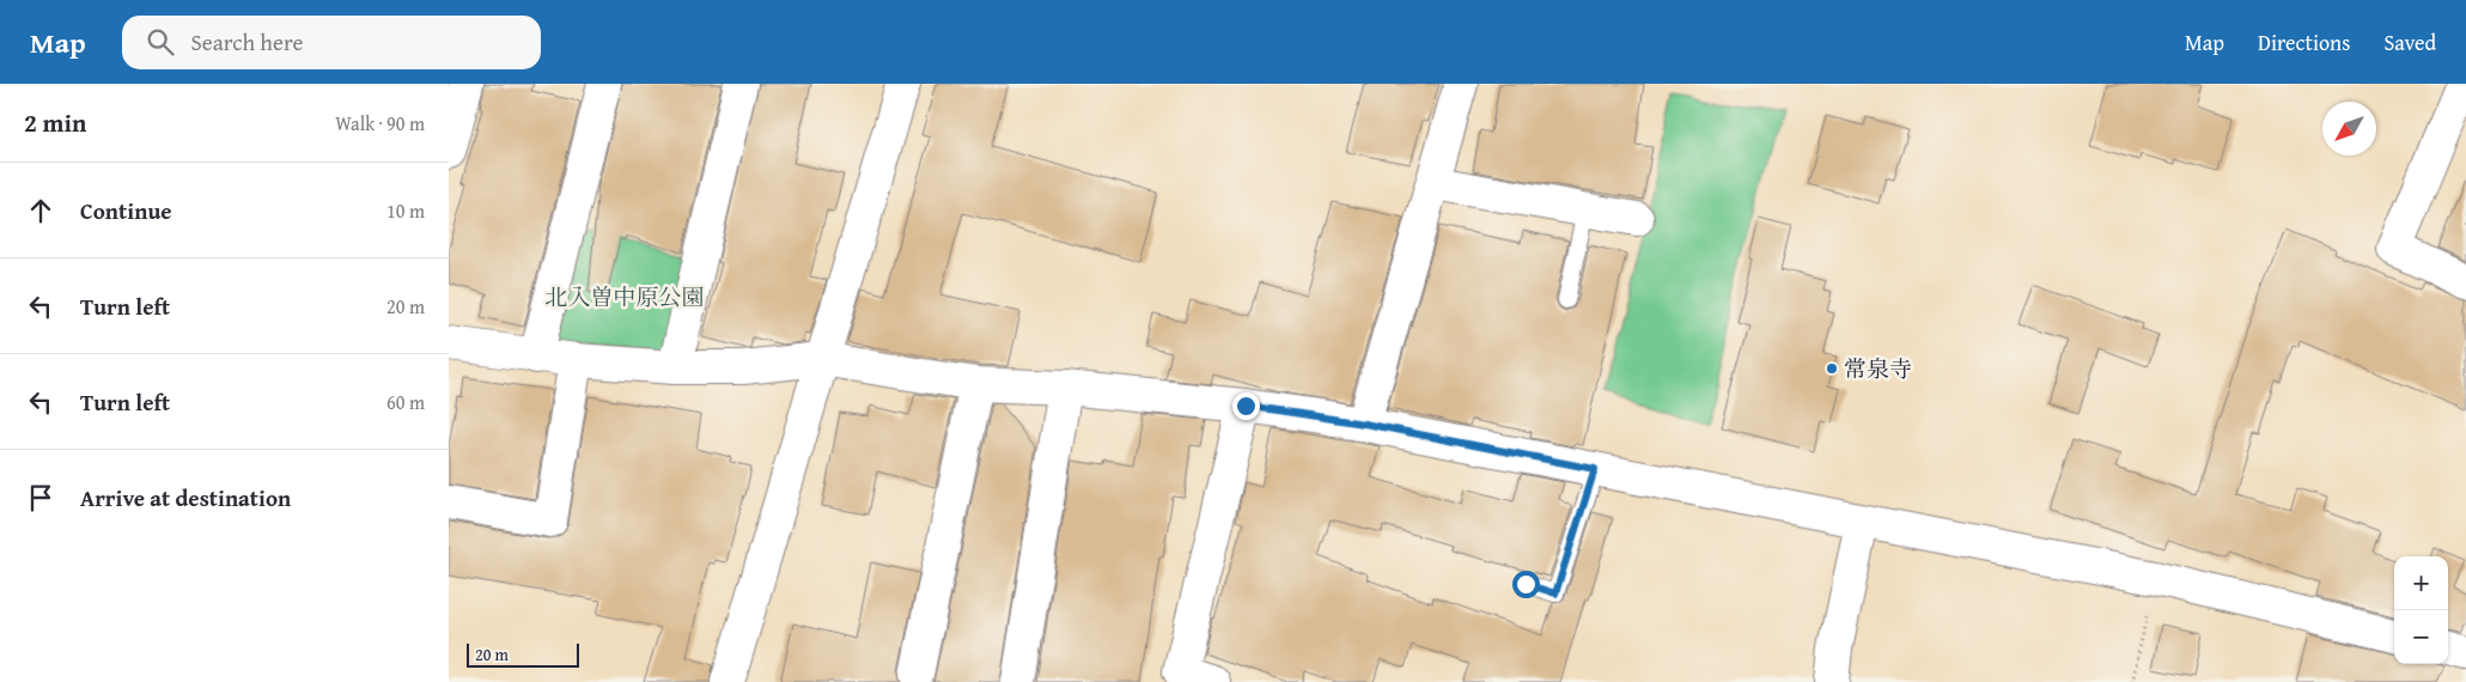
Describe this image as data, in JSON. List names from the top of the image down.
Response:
{
  "parks": ["北入曽中原公園"],
  "places": ["常泉寺"],
  "scale_bar": "20 m",
  "north": "bottom left",
  "page": {
    "header": "Map",
    "search": "Search here",
    "nav": ["Map", "Directions", "Saved"],
    "heading": ["2 min", "Walk · 90 m"],
    "list": [
      ["Continue", "10 m"],
      ["Turn left", "20 m"],
      ["Turn left", "60 m"],
      "Arrive at destination"
    ],
    "map_buttons": ["+", "−"],
    "scale": "20 m"
  }
}
